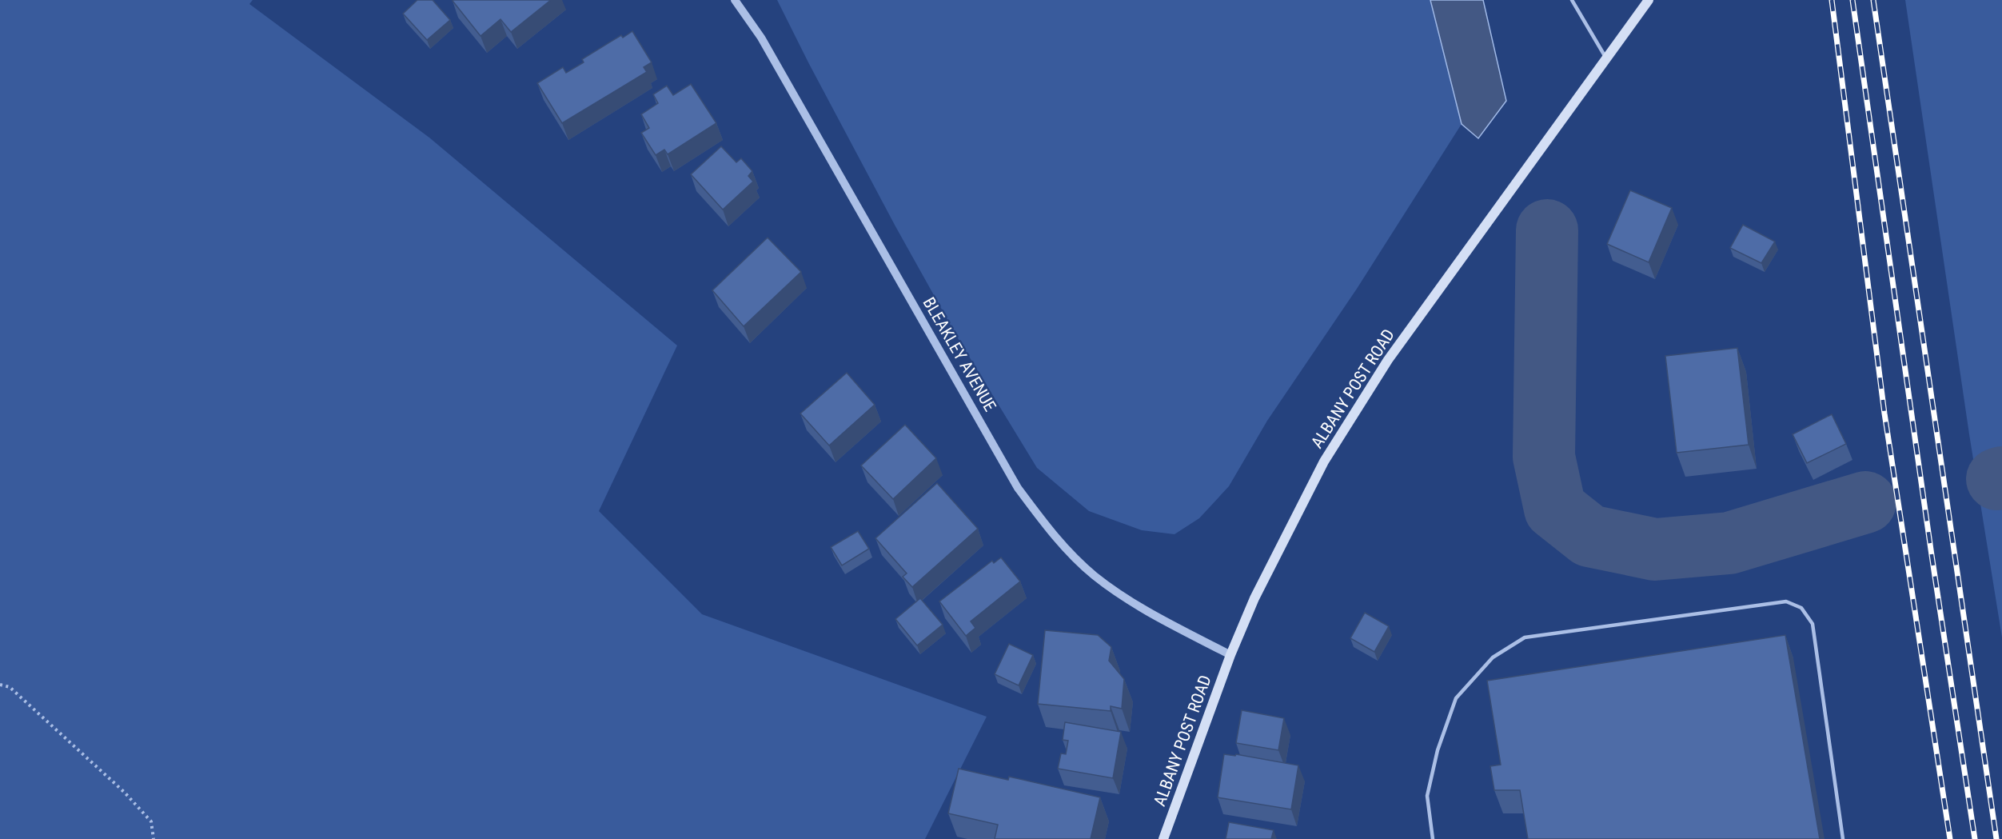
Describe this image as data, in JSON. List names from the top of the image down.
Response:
{
  "streets": {
    "main road": ["ALBANY POST ROAD"],
    "street": ["BLEAKLEY AVENUE"]
  },
  "crossings": [
    ["BLEAKLEY AVENUE", "ALBANY POST ROAD"]
  ]
}
